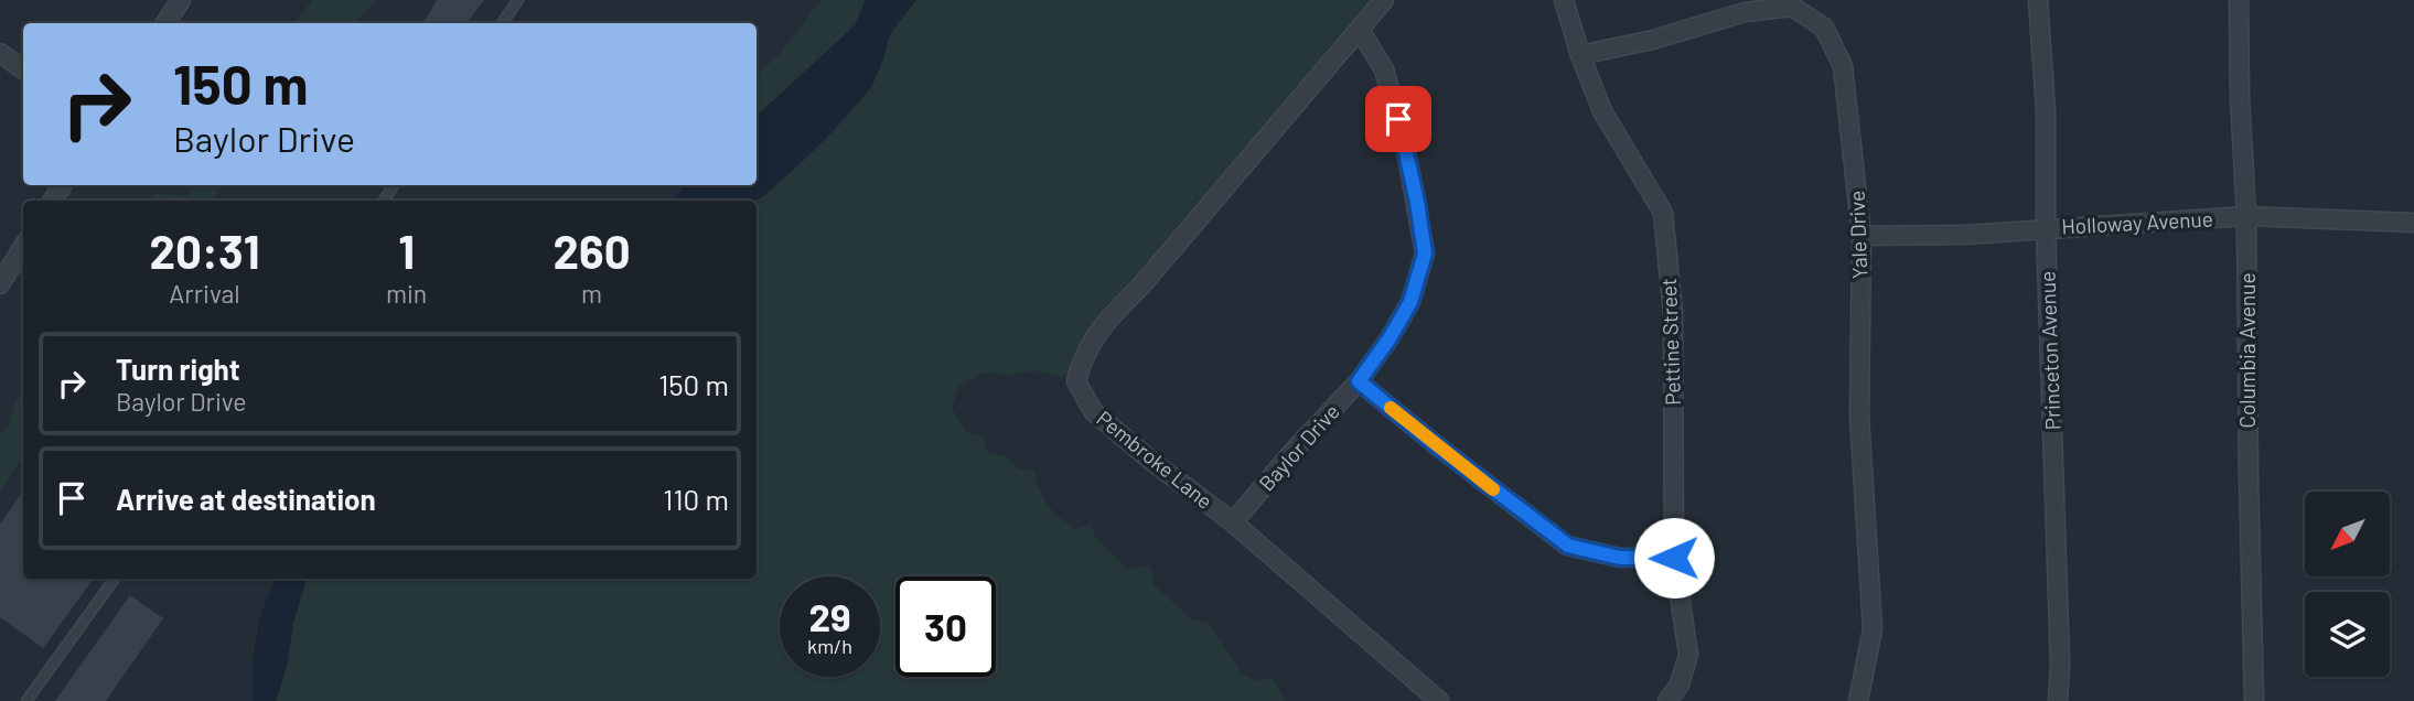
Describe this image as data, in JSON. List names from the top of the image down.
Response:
{
  "streets": {
    "street": [
      "Holloway Avenue",
      "Yale Drive",
      "Pettine Street",
      "Princeton Avenue",
      "Columbia Avenue",
      "Baylor Drive",
      "Pembroke Lane"
    ]
  },
  "crossings": [
    ["Holloway Avenue", "Yale Drive"],
    ["Holloway Avenue", "Princeton Avenue"],
    ["Holloway Avenue", "Columbia Avenue"],
    ["Yale Drive", "Pettine Street"],
    ["Baylor Drive", "Pembroke Lane"]
  ],
  "north": "bottom left",
  "page": {
    "turn": ["150 m", "Baylor Drive"],
    "eta": [
      "20:31",
      "Arrival",
      "1",
      "min",
      "260",
      "m"
    ],
    "list": [
      {
        "name": "Turn right",
        "note": "Baylor Drive",
        "value": "150 m"
      },
      {
        "name": "Arrive at destination",
        "value": "110 m"
      }
    ],
    "speed": "29 km/h",
    "limit": "30"
  }
}
